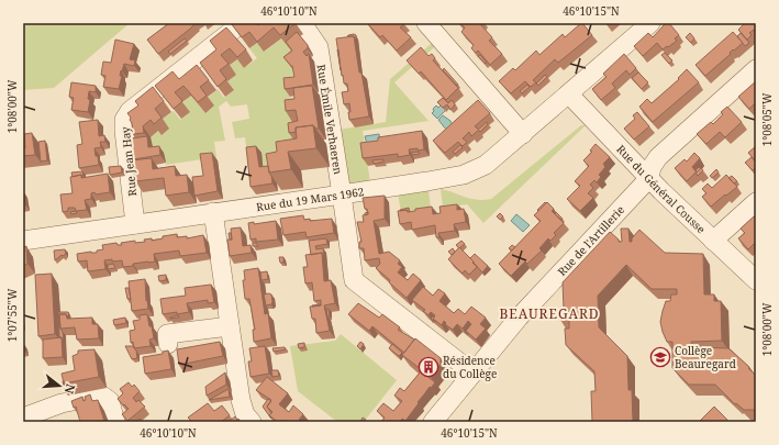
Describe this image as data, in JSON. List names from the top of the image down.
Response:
{
  "streets": {
    "street": [
      "Rue Émile Verhaeren",
      "Rue Jean Hay",
      "Rue du Général Cousse",
      "Rue du 19 Mars 1962",
      "Rue de l'Artillerie"
    ]
  },
  "crossings": [
    ["Rue Émile Verhaeren", "Rue du 19 Mars 1962"],
    ["Rue Émile Verhaeren", "Rue de l'Artillerie"],
    ["Rue Jean Hay", "Rue du 19 Mars 1962"],
    ["Rue du Général Cousse", "Rue du 19 Mars 1962"],
    ["Rue du Général Cousse", "Rue de l'Artillerie"]
  ],
  "districts": ["BEAUREGARD"],
  "places": {
    "school or university": ["Collège Beauregard"],
    "building": ["Résidence du Collège"]
  },
  "north": "right",
  "coordinates": [
    "46°10'10\"N",
    "46°10'15\"N",
    "1°08'00\"W",
    "1°08'05\"W",
    "1°07'55\"W"
  ]
}
